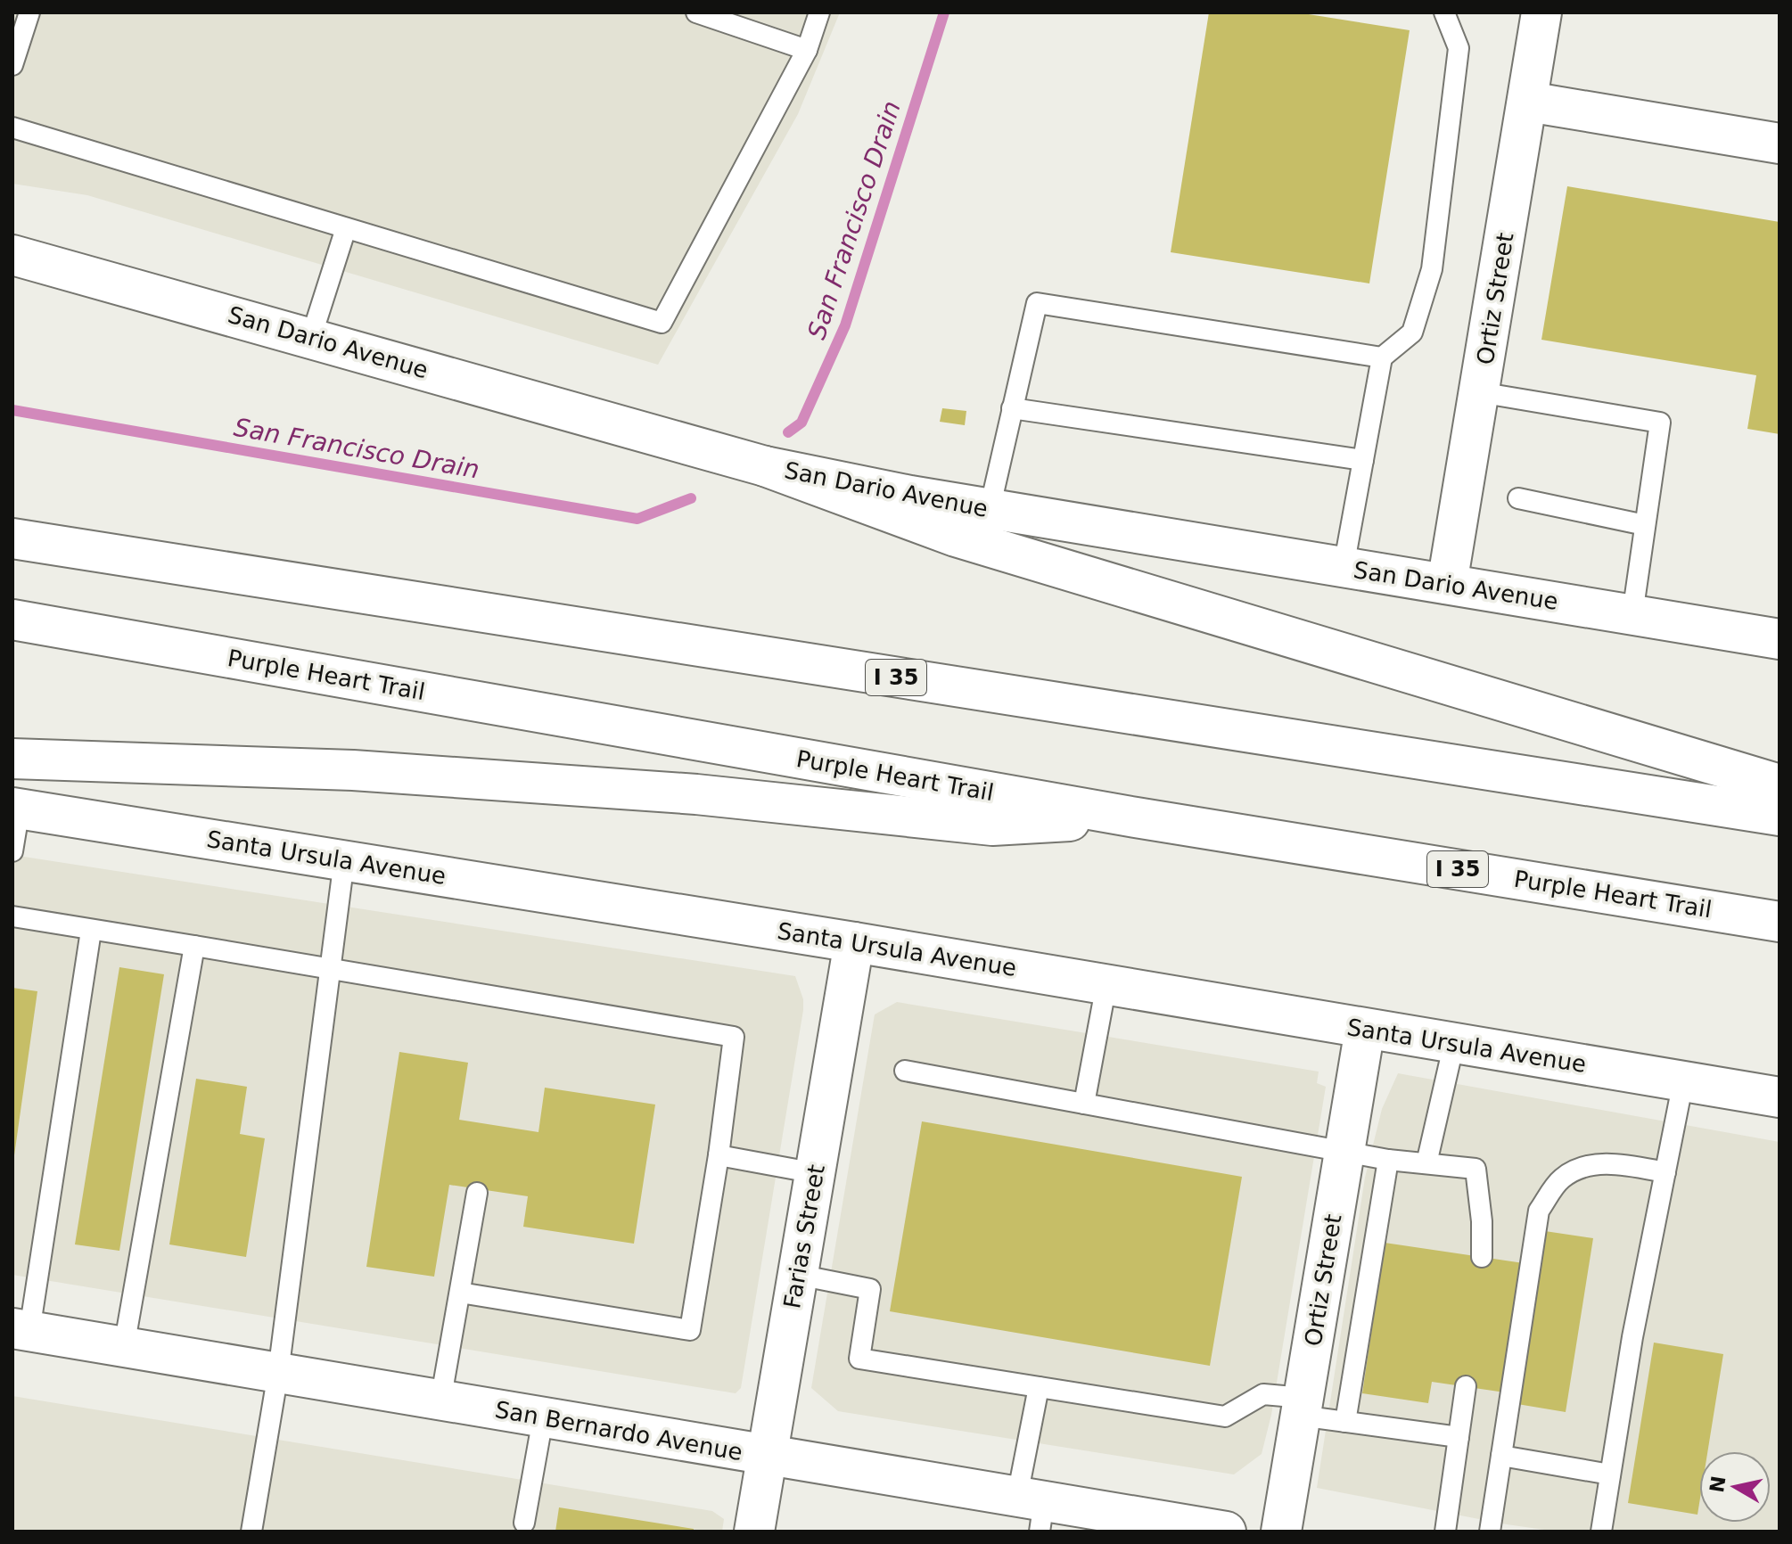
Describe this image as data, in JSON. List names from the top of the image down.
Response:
{
  "streets": {
    "main road": [
      "Ortiz Street",
      "San Dario Avenue",
      "Purple Heart Trail",
      "I 35",
      "Santa Ursula Avenue",
      "Farias Street",
      "San Bernardo Avenue"
    ]
  },
  "crossings": [
    ["Ortiz Street", "San Dario Avenue"],
    ["Ortiz Street", "Santa Ursula Avenue"],
    ["Santa Ursula Avenue", "Farias Street"],
    ["Farias Street", "San Bernardo Avenue"]
  ],
  "water": ["San Francisco Drain"],
  "north": "left"
}
